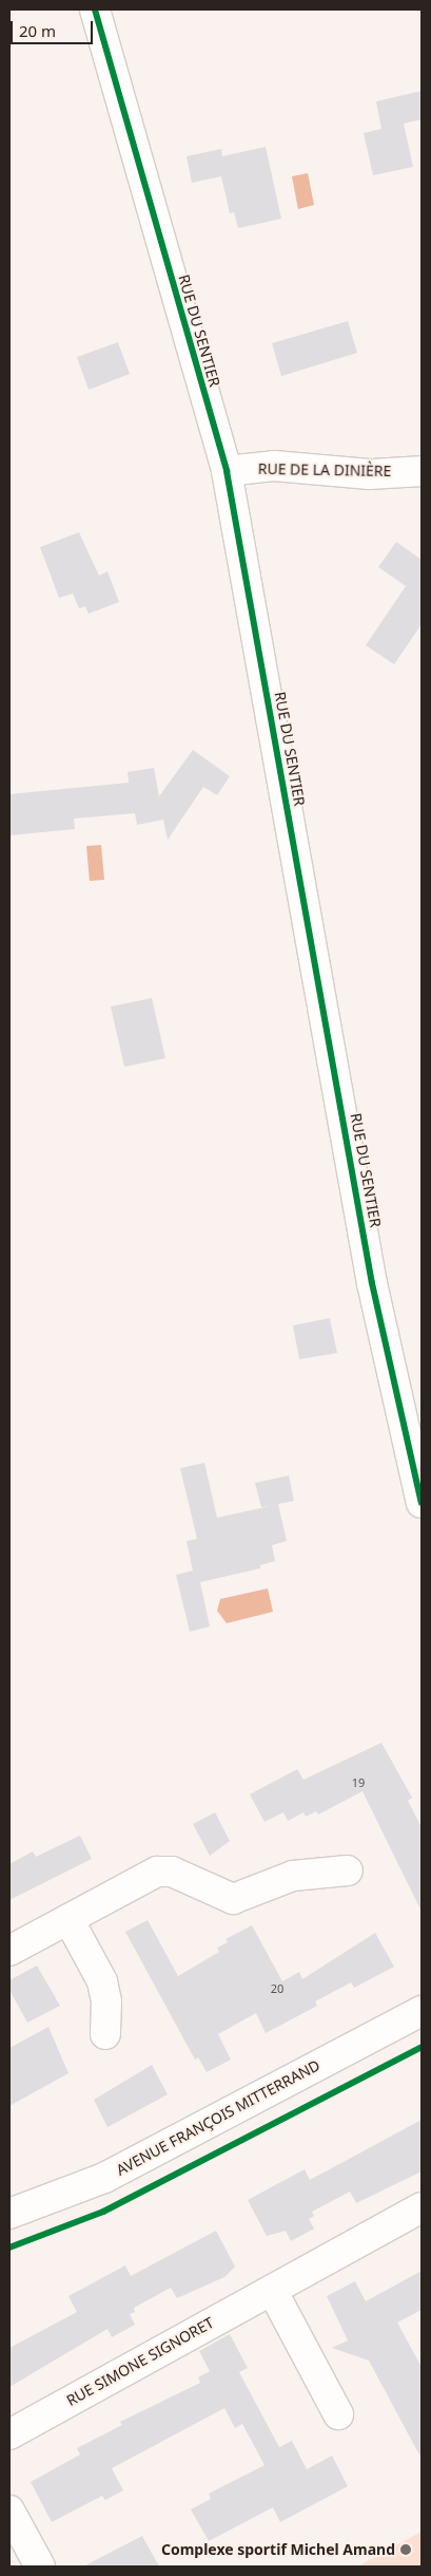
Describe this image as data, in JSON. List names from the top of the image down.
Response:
{
  "streets": {
    "street": [
      "RUE DU SENTIER",
      "RUE DE LA DINIÈRE",
      "AVENUE FRANÇOIS MITTERRAND",
      "RUE SIMONE SIGNORET"
    ]
  },
  "crossings": [
    ["RUE DU SENTIER", "RUE DE LA DINIÈRE"]
  ],
  "places": ["Complexe sportif Michel Amand"],
  "house_numbers": ["19", "20"],
  "scale_bar": "20 m"
}
